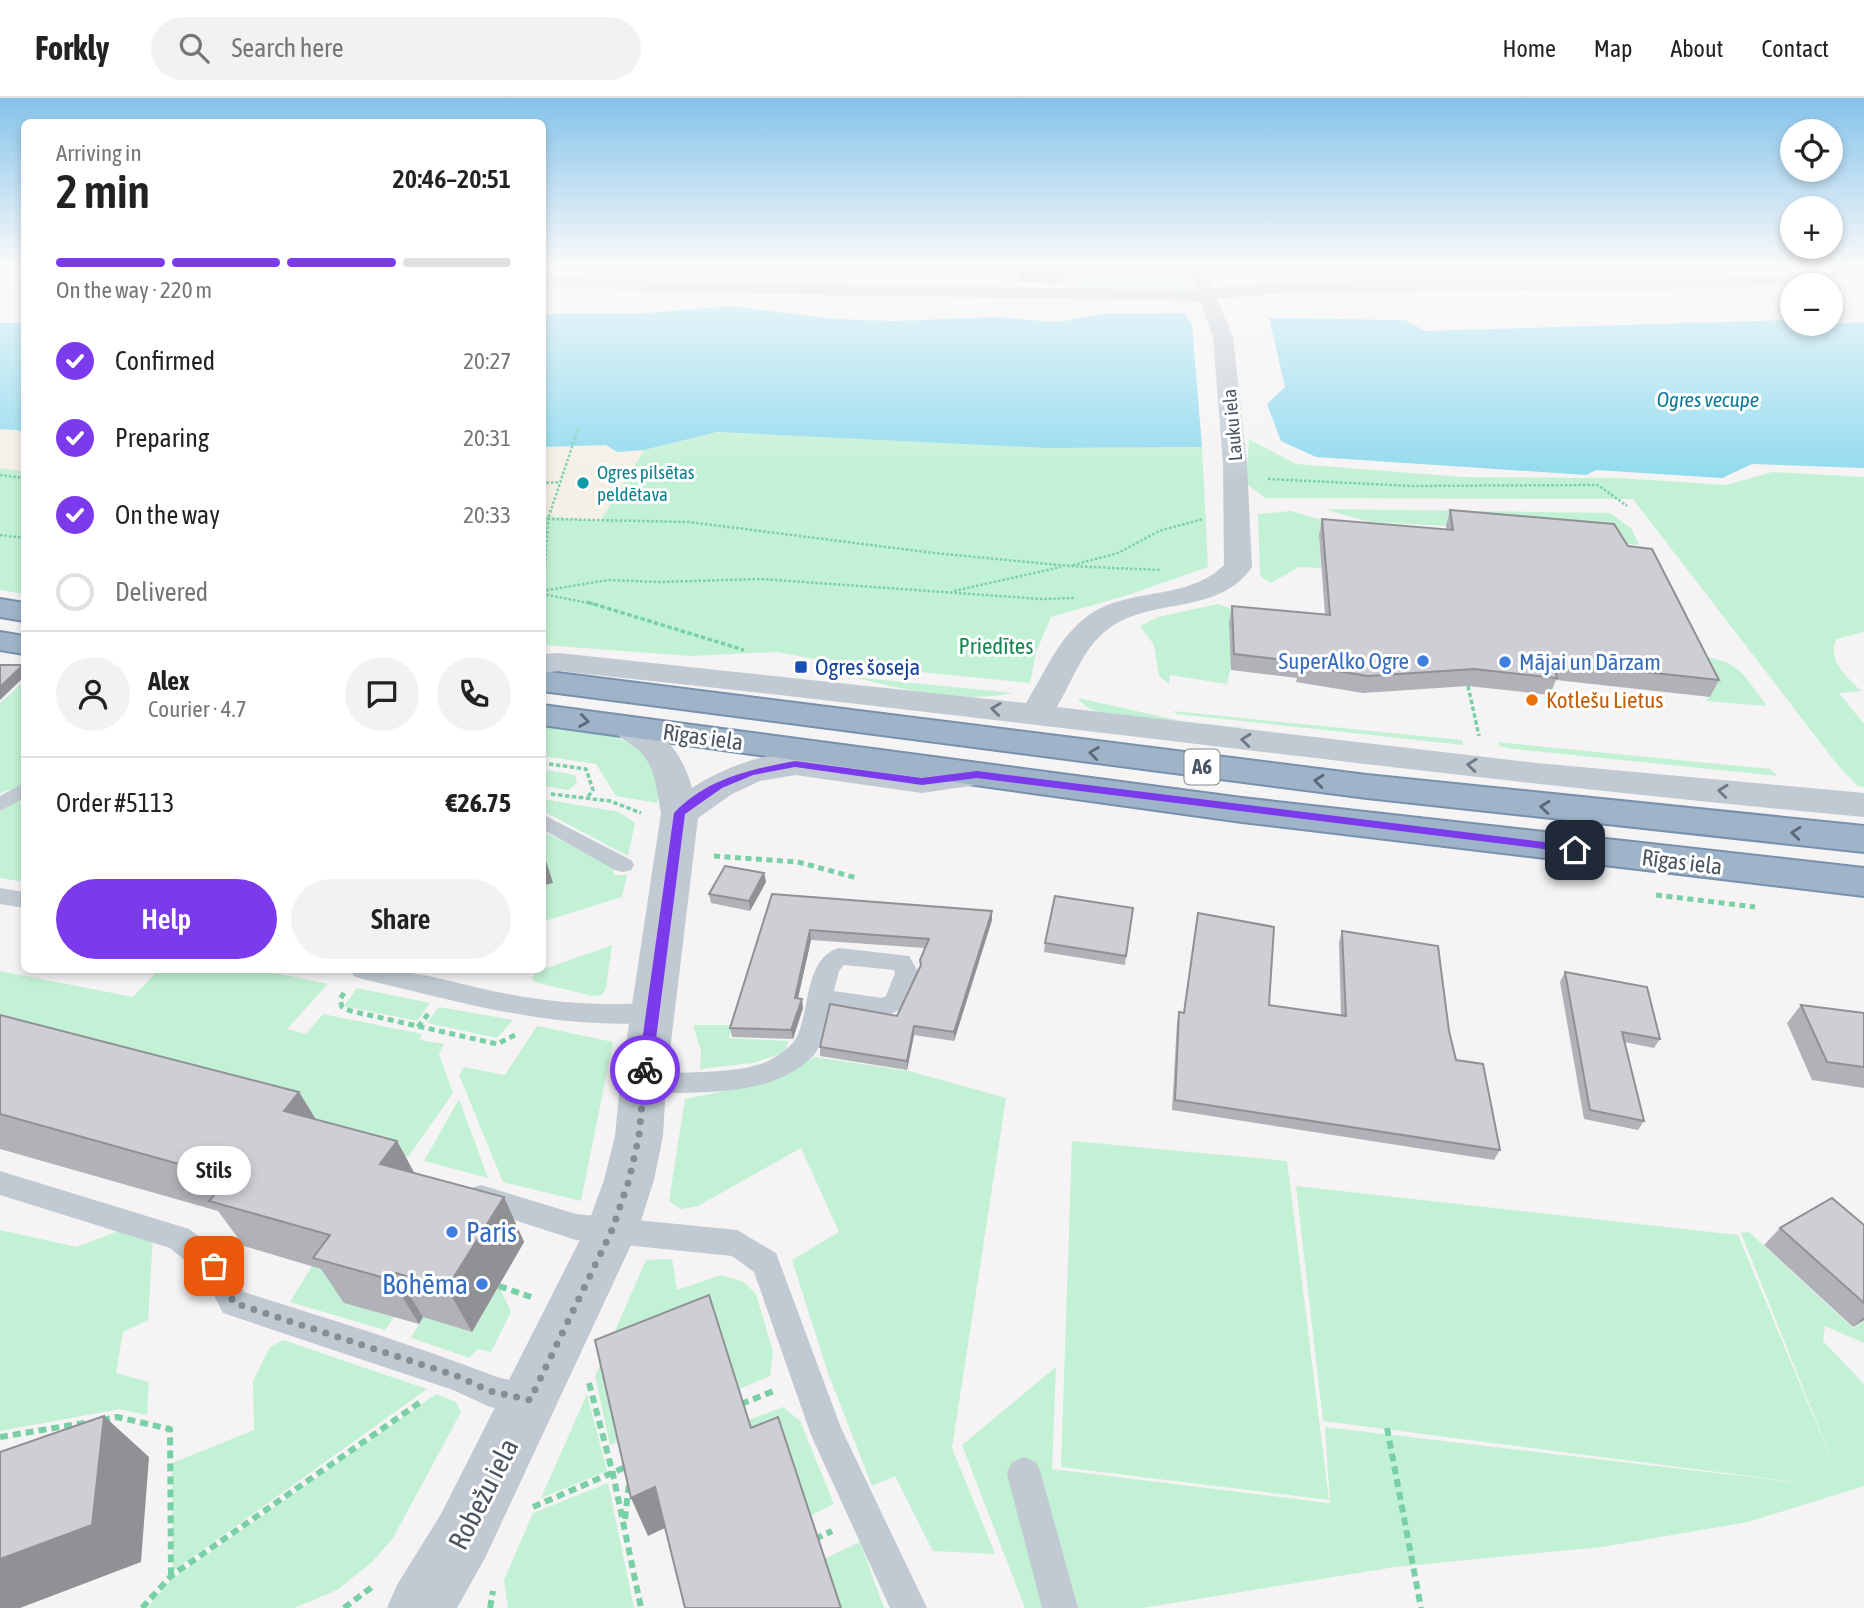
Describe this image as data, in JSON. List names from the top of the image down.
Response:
{
  "streets": {
    "highway": ["Rīgas iela", "A6"],
    "street": ["Lauku iela", "Robežu iela"]
  },
  "water": ["Ogres vecupe"],
  "parks": ["Priedītes"],
  "places": {
    "other": [
      "Ogres pilsētas peldētava",
      "SuperAlko Ogre",
      "Mājai un Dārzam",
      "Kotlešu Lietus",
      "Paris",
      "Stils",
      "Bohēma"
    ],
    "transit": ["Ogres šoseja"]
  },
  "page": {
    "header": "Forkly",
    "search": "Search here",
    "nav": [
      "Home",
      "Map",
      "About",
      "Contact"
    ],
    "map_buttons": ["+", "−"],
    "heading": ["2 min", "Arriving in", "20:46–20:51"],
    "panel": [
      "Alex",
      "Courier · 4.7",
      "Order #5113",
      "€26.75"
    ],
    "bar": "On the way · 220 m",
    "list": [
      ["Confirmed", "20:27"],
      ["Preparing", "20:31"],
      ["On the way", "20:33"],
      "Delivered"
    ],
    "buttons": ["Help", "Share"],
    "bubble": "Stils"
  }
}
